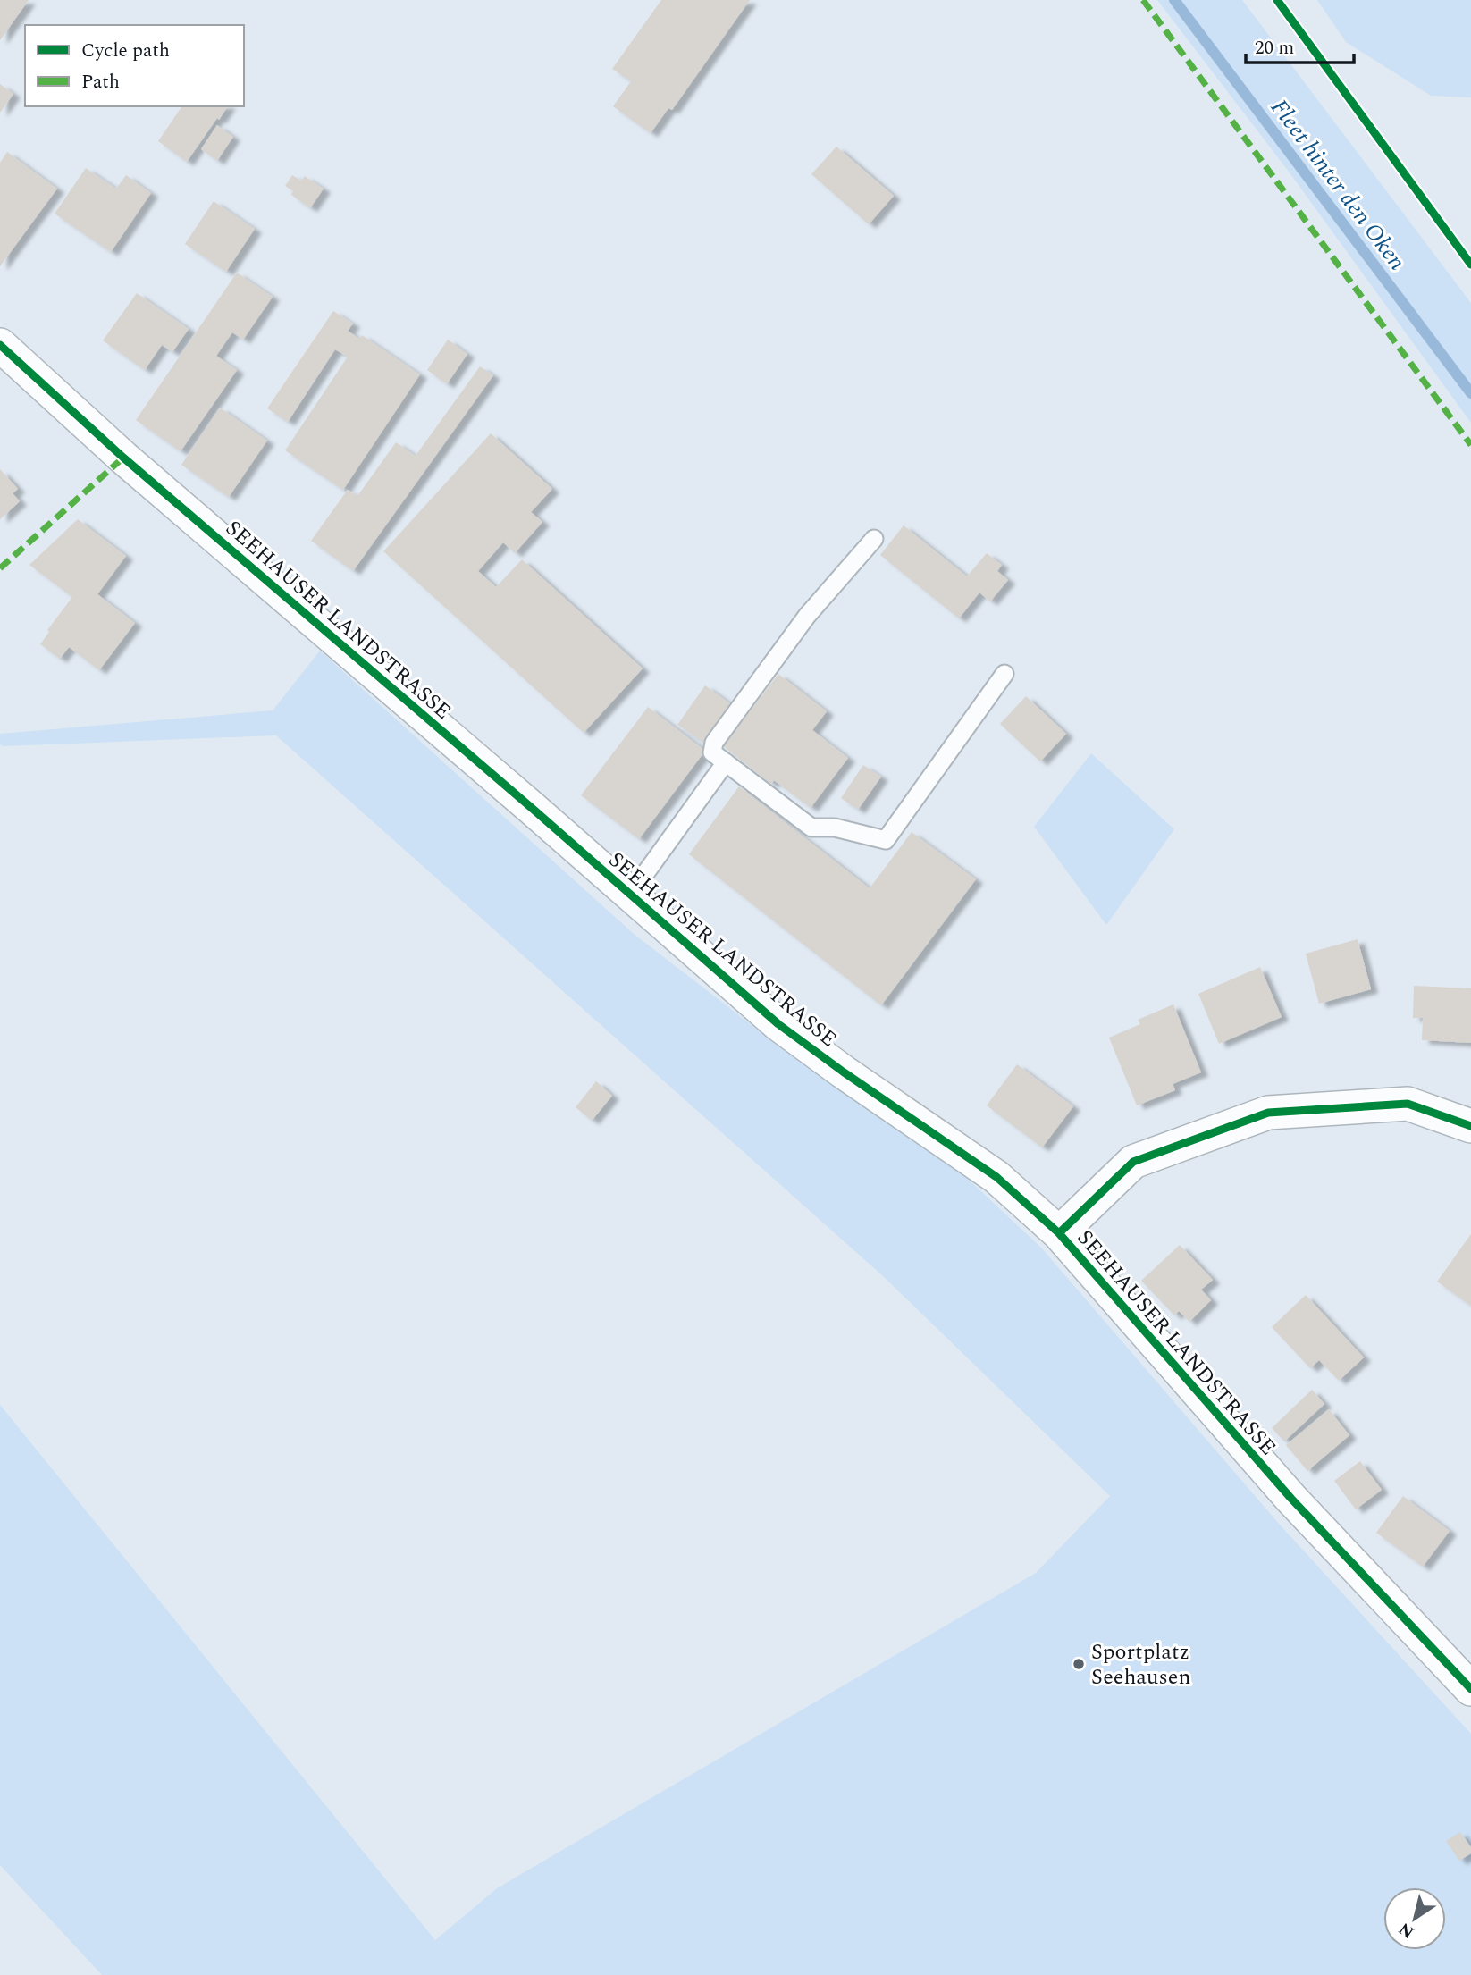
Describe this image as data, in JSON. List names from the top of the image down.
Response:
{
  "streets": {
    "street": ["SEEHAUSER LANDSTRASSE"]
  },
  "water": ["Fleet hinter den Oken"],
  "places": ["Sportplatz Seehausen"],
  "legend": ["Cycle path", "Path"],
  "scale_bar": "20 m",
  "north": "bottom left"
}
